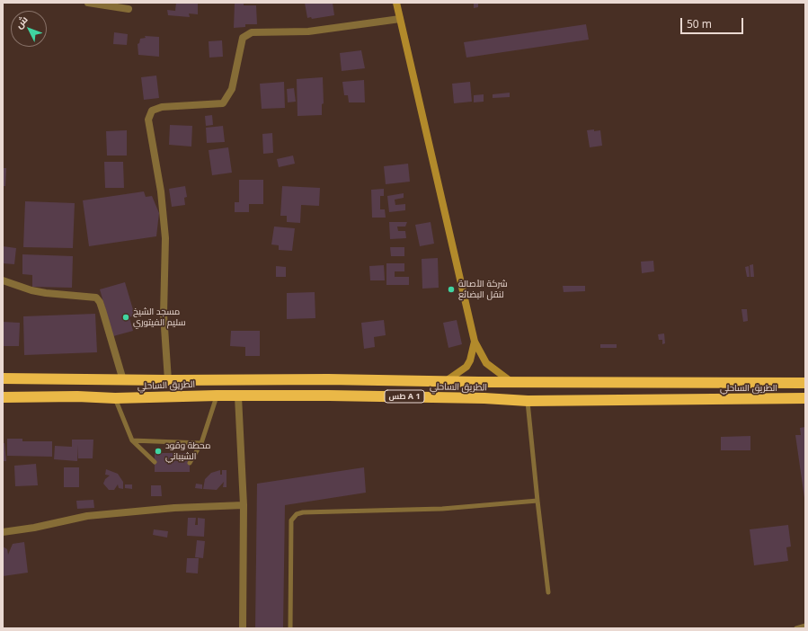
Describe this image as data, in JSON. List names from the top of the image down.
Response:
{
  "streets": {
    "highway": ["الطريق الساحلي", "طس A 1"]
  },
  "places": ["شركة الأصالة لنقل البضائع", "مسجد الشيخ سليم الفيتوري", "محطة وقود الشيباني"],
  "scale_bar": "50 m",
  "north": "top left"
}
